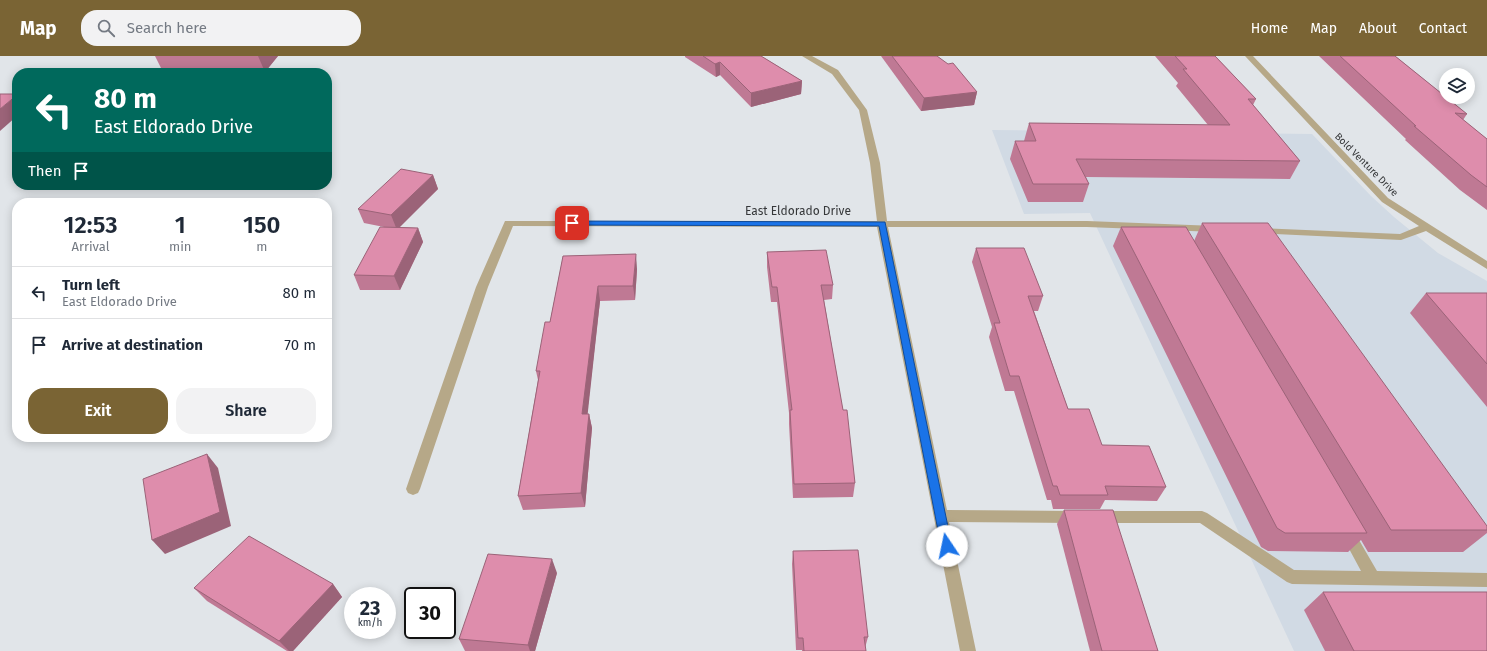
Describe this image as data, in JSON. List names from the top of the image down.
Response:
{
  "streets": {
    "street": ["Bold Venture Drive", "East Eldorado Drive"]
  },
  "page": {
    "header": "Map",
    "search": "Search here",
    "nav": [
      "Home",
      "Map",
      "About",
      "Contact"
    ],
    "turn": ["80 m", "East Eldorado Drive"],
    "then": "Then",
    "eta": [
      "12:53",
      "Arrival",
      "1",
      "min",
      "150",
      "m"
    ],
    "list": [
      {
        "name": "Turn left",
        "note": "East Eldorado Drive",
        "value": "80 m"
      },
      {
        "name": "Arrive at destination",
        "value": "70 m"
      }
    ],
    "buttons": ["Exit", "Share"],
    "speed": "23 km/h",
    "limit": "30"
  }
}
